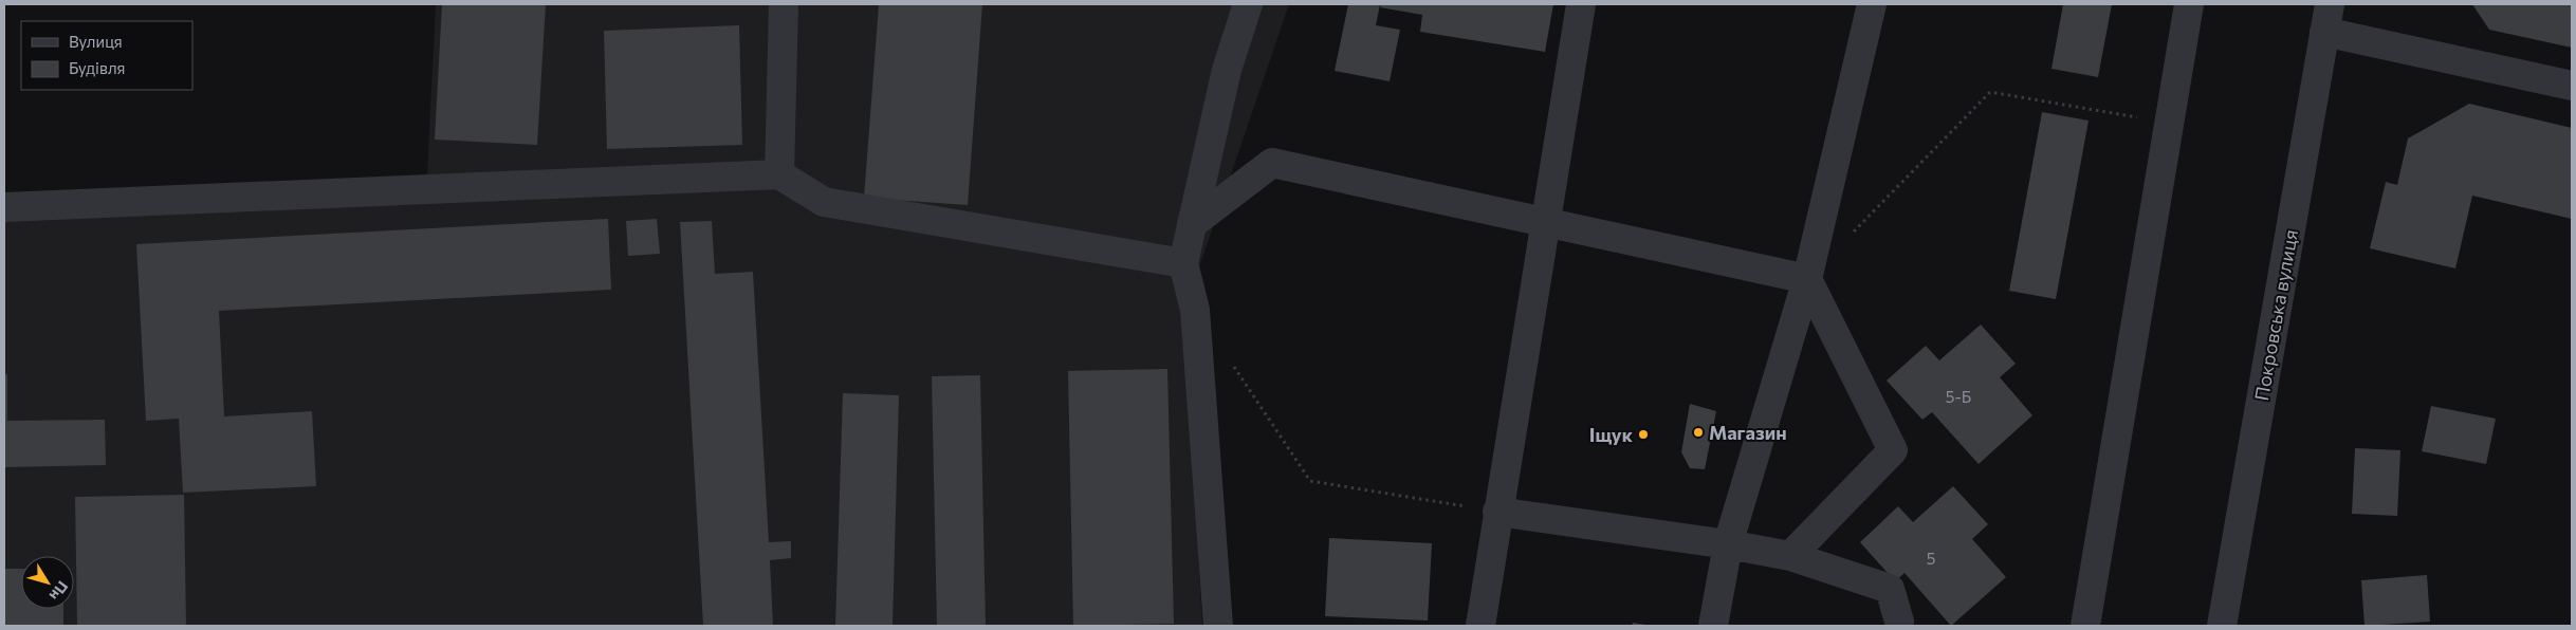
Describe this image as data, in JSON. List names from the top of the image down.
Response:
{
  "streets": {
    "street": ["Покровська вулиця"]
  },
  "places": ["Магазин", "Іщук"],
  "house_numbers": ["5-Б", "5"],
  "legend": ["Вулиця", "Будівля"],
  "north": "bottom right"
}
